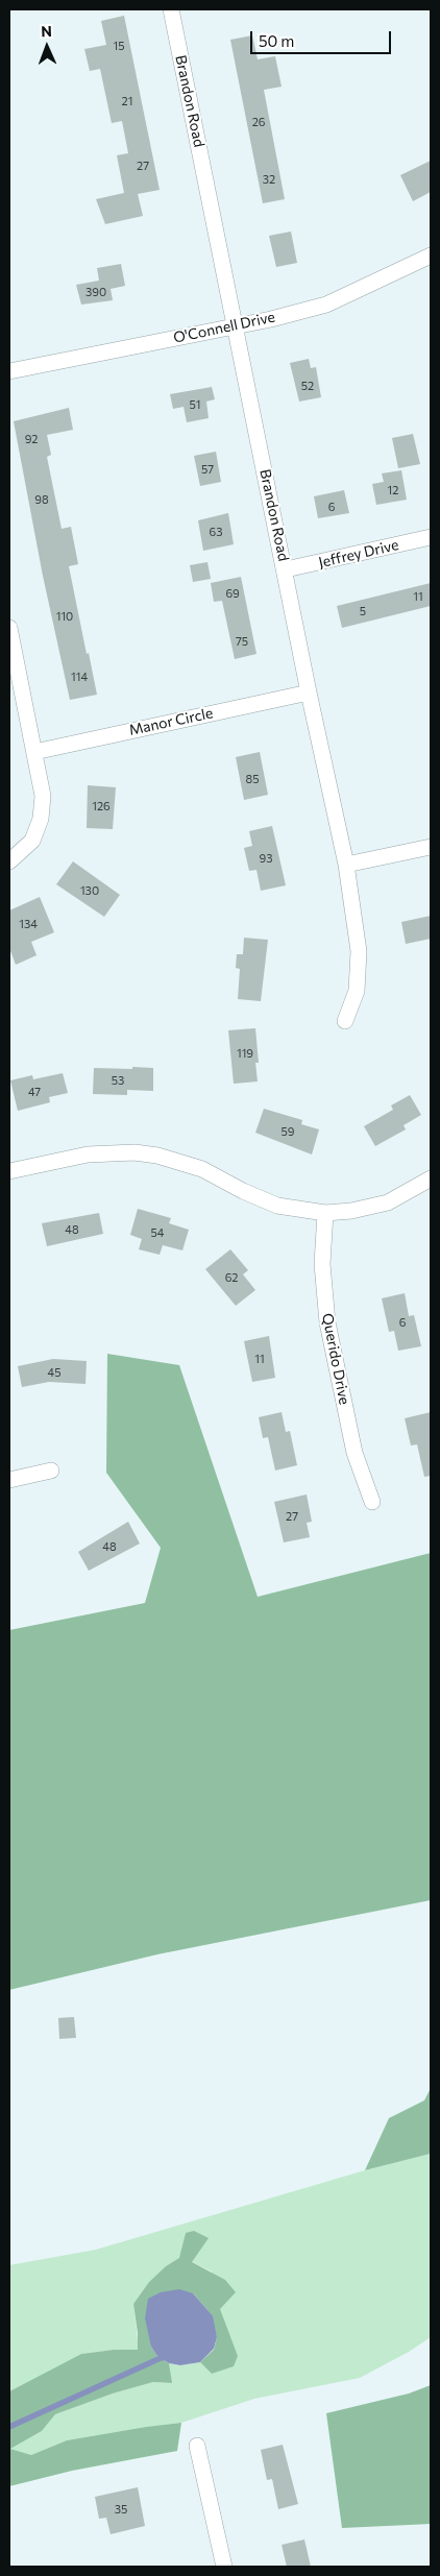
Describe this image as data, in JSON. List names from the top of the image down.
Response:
{
  "streets": {
    "street": [
      "Brandon Road",
      "O'Connell Drive",
      "Jeffrey Drive",
      "Manor Circle",
      "Querido Drive"
    ]
  },
  "crossings": [
    ["Brandon Road", "O'Connell Drive"],
    ["Brandon Road", "Jeffrey Drive"],
    ["Brandon Road", "Manor Circle"]
  ],
  "house_numbers": [
    "15",
    "21",
    "26",
    "27",
    "32",
    "390",
    "52",
    "51",
    "92",
    "57",
    "12",
    "98",
    "6",
    "63",
    "69",
    "11",
    "5",
    "110",
    "75",
    "114",
    "85",
    "126",
    "93",
    "130",
    "134",
    "119",
    "53",
    "47",
    "59",
    "48",
    "54",
    "62",
    "6",
    "11",
    "45",
    "27",
    "48",
    "35"
  ],
  "scale_bar": "50 m",
  "north": "top"
}
